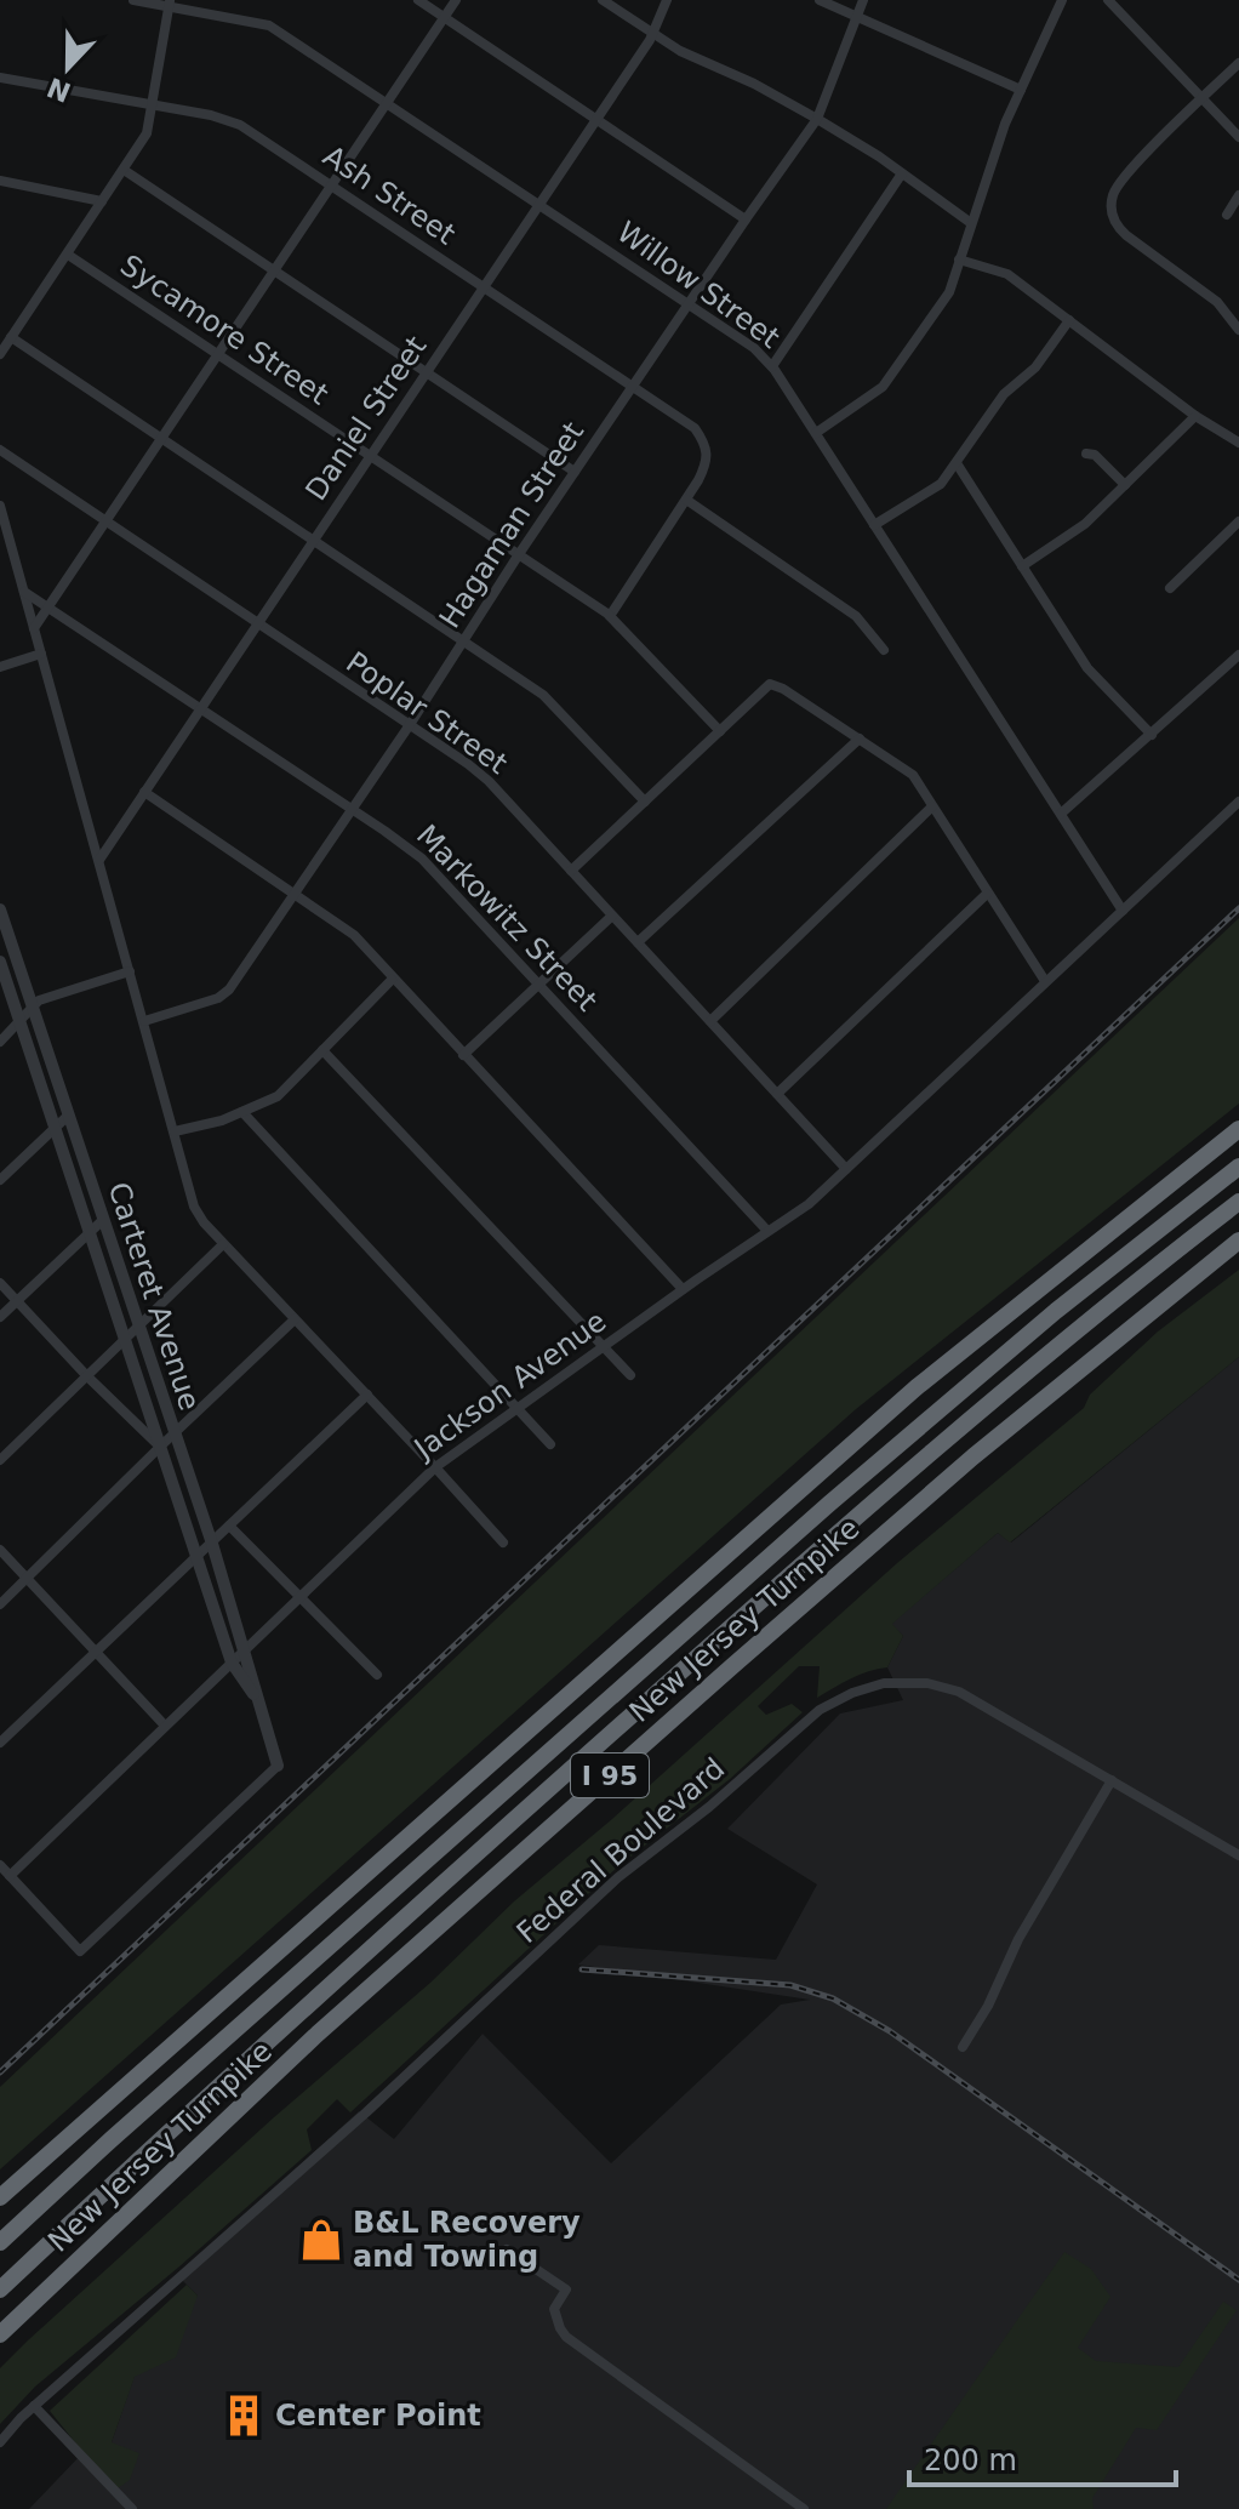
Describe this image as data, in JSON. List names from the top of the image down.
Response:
{
  "streets": {
    "highway": ["New Jersey Turnpike", "I 95"],
    "street": [
      "Ash Street",
      "Willow Street",
      "Sycamore Street",
      "Daniel Street",
      "Hagaman Street",
      "Poplar Street",
      "Markowitz Street",
      "Carteret Avenue",
      "Jackson Avenue",
      "Federal Boulevard"
    ]
  },
  "crossings": [
    ["Ash Street", "Daniel Street"],
    ["Ash Street", "Hagaman Street"],
    ["Willow Street", "Daniel Street"],
    ["Willow Street", "Hagaman Street"],
    ["Willow Street", "Jackson Avenue"],
    ["Sycamore Street", "Daniel Street"],
    ["Sycamore Street", "Hagaman Street"],
    ["Daniel Street", "Poplar Street"],
    ["Daniel Street", "Markowitz Street"],
    ["Hagaman Street", "Poplar Street"],
    ["Hagaman Street", "Markowitz Street"],
    ["Poplar Street", "Jackson Avenue"],
    ["Markowitz Street", "Jackson Avenue"],
    ["Carteret Avenue", "Jackson Avenue"]
  ],
  "places": {
    "shop": ["B&L Recovery and Towing"],
    "building": ["Center Point"]
  },
  "scale_bar": "200 m",
  "north": "bottom"
}
